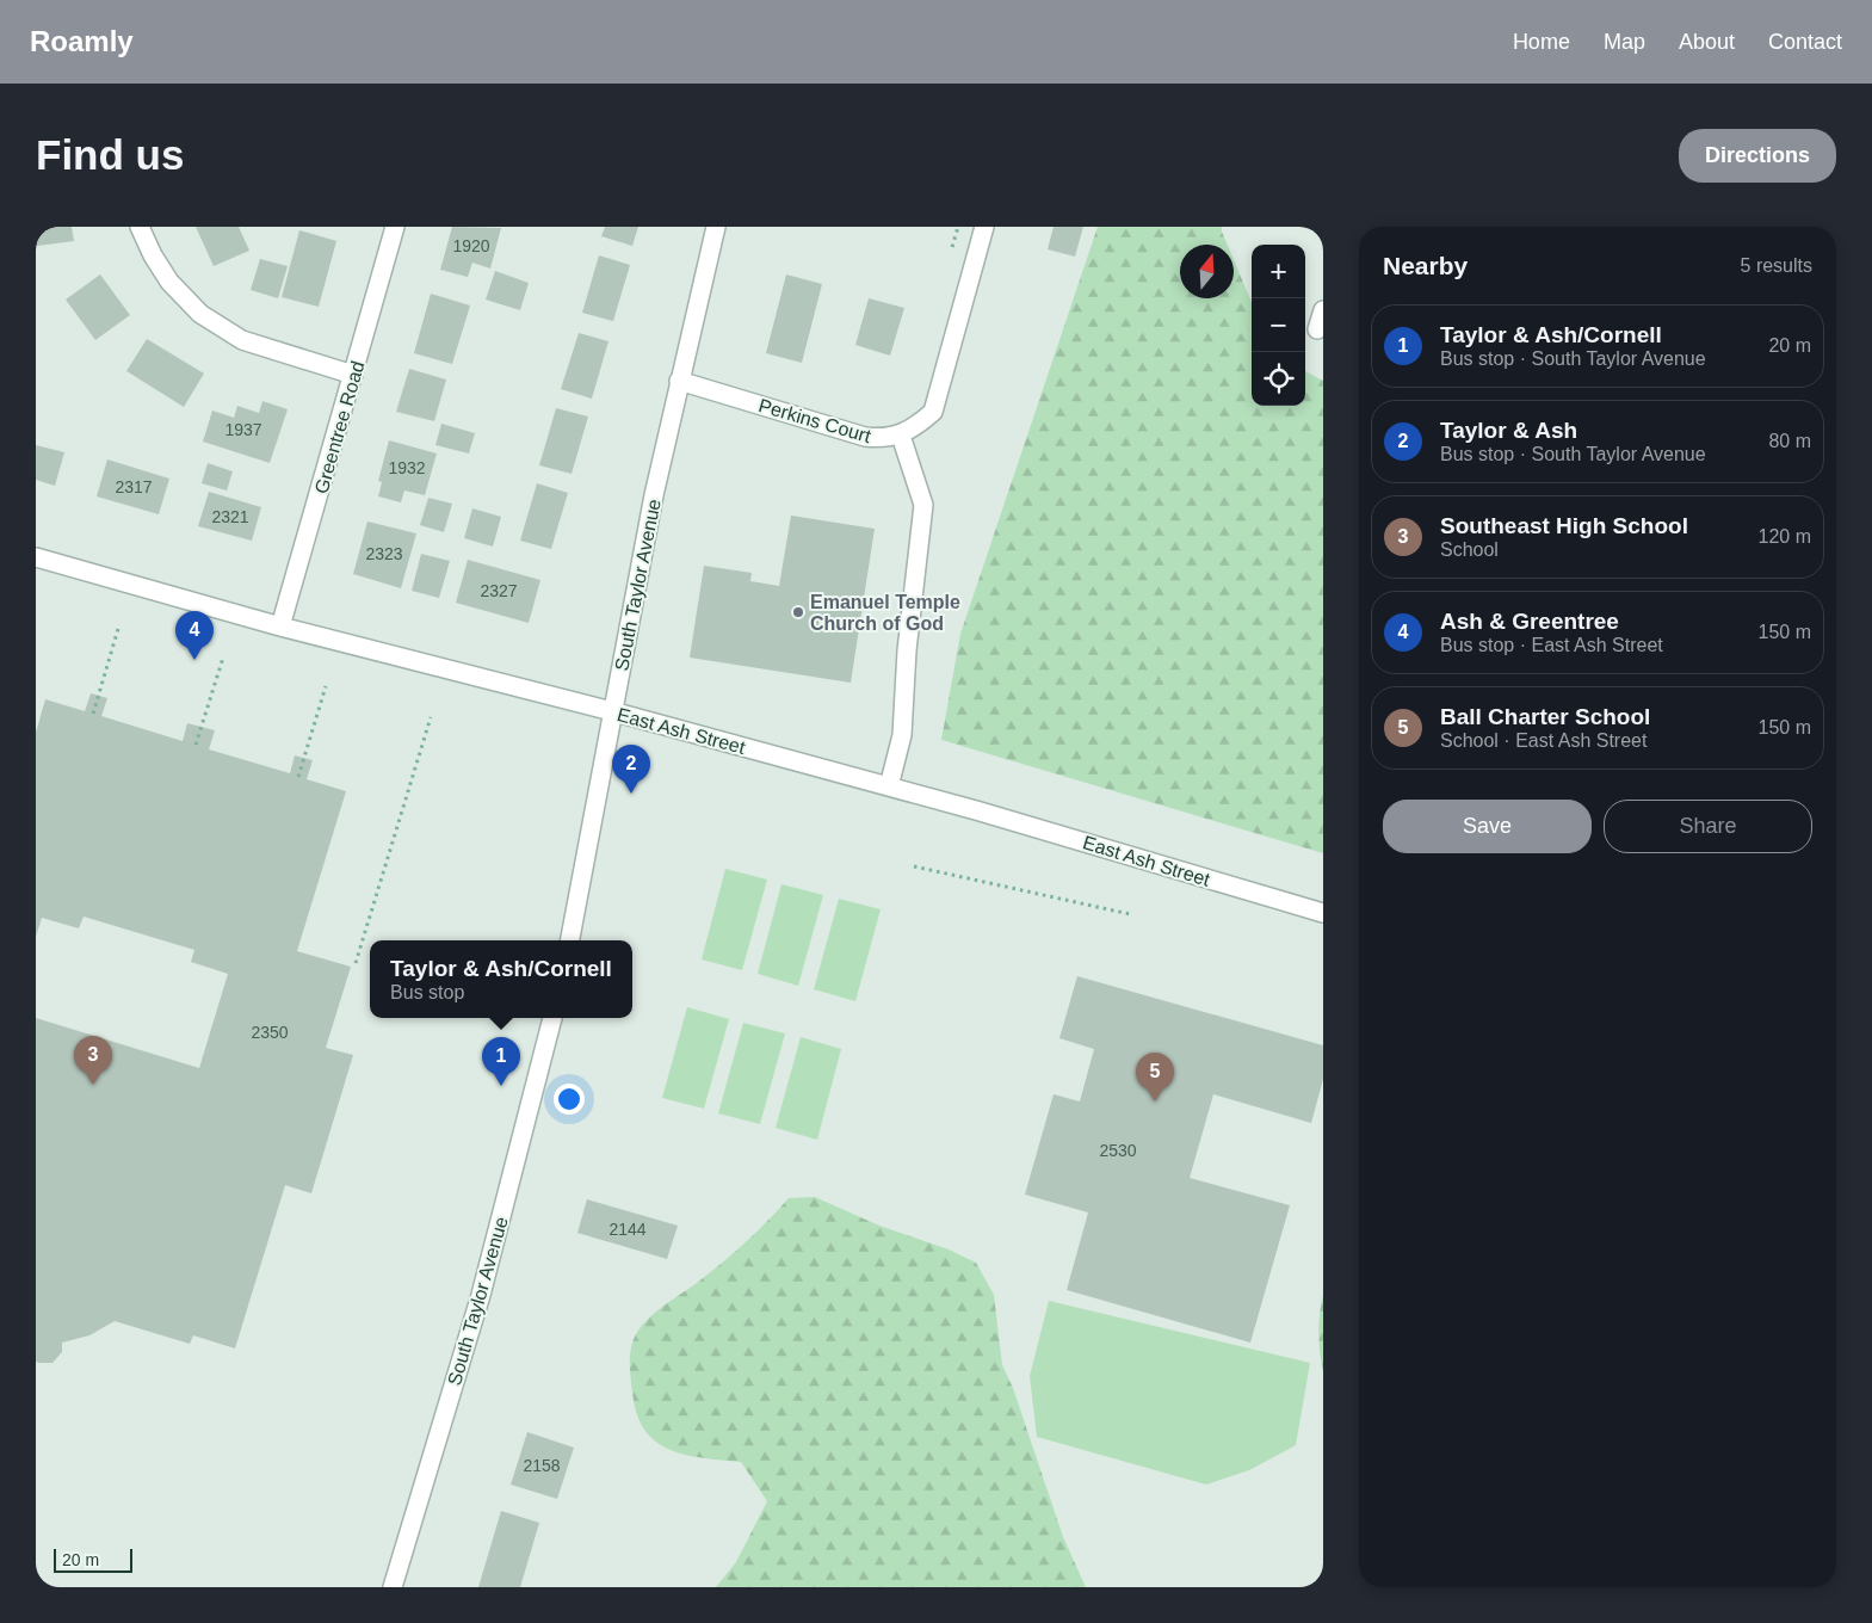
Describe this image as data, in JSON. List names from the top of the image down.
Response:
{
  "streets": {
    "street": [
      "Perkins Court",
      "Greentree Road",
      "South Taylor Avenue",
      "East Ash Street"
    ]
  },
  "crossings": [
    ["Perkins Court", "South Taylor Avenue"],
    ["Greentree Road", "East Ash Street"],
    ["South Taylor Avenue", "East Ash Street"]
  ],
  "places": ["Emanuel Temple Church of God"],
  "house_numbers": [
    "1920",
    "1937",
    "1932",
    "2317",
    "2321",
    "2323",
    "2327",
    "2350",
    "2530",
    "2144",
    "2158"
  ],
  "scale_bar": "20 m",
  "north": "top",
  "page": {
    "header": "Roamly",
    "nav": [
      "Home",
      "Map",
      "About",
      "Contact"
    ],
    "buttons": [
      "Directions",
      ["Save", "Share"]
    ],
    "title": "Find us",
    "heading": ["Nearby", "5 results"],
    "map_buttons": ["+", "−"],
    "list": [
      {
        "mark": "1",
        "name": "Taylor & Ash/Cornell",
        "note": "Bus stop · South Taylor Avenue",
        "value": "20 m"
      },
      {
        "mark": "2",
        "name": "Taylor & Ash",
        "note": "Bus stop · South Taylor Avenue",
        "value": "80 m"
      },
      {
        "mark": "3",
        "name": "Southeast High School",
        "note": "School",
        "value": "120 m"
      },
      {
        "mark": "4",
        "name": "Ash & Greentree",
        "note": "Bus stop · East Ash Street",
        "value": "150 m"
      },
      {
        "mark": "5",
        "name": "Ball Charter School",
        "note": "School · East Ash Street",
        "value": "150 m"
      }
    ],
    "pins": [
      "4",
      "2",
      "3",
      "1",
      "5"
    ],
    "popup": ["Taylor & Ash/Cornell", "Bus stop"],
    "scale": "20 m"
  }
}
